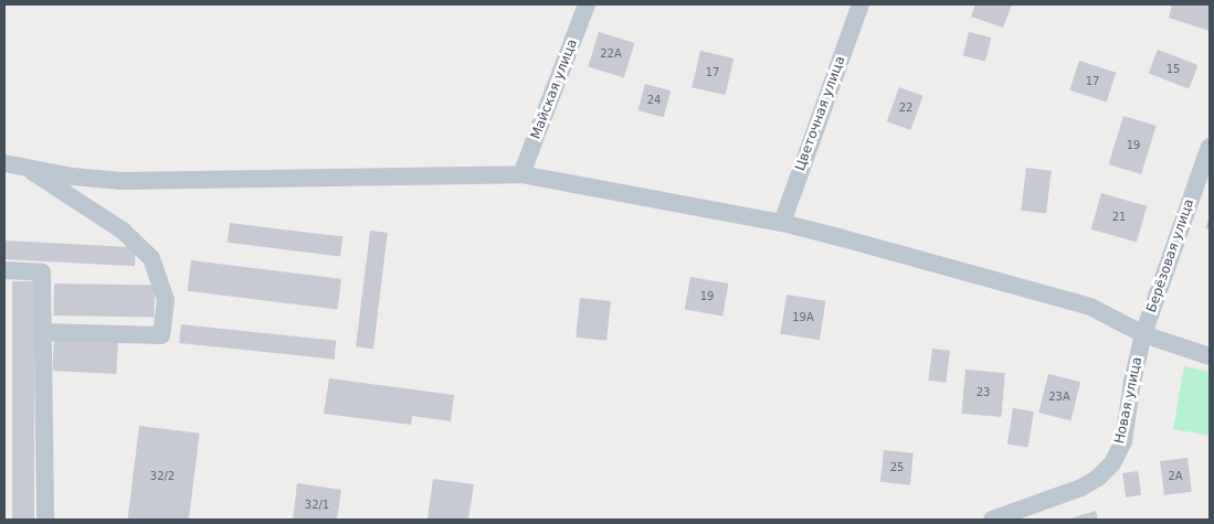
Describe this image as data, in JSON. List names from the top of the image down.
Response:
{
  "streets": {
    "street": [
      "Майская улица",
      "Цветочная улица",
      "Берёзовая улица",
      "Новая улица"
    ]
  },
  "crossings": [
    ["Берёзовая улица", "Новая улица"]
  ],
  "house_numbers": [
    "22А",
    "15",
    "17",
    "17",
    "24",
    "22",
    "19",
    "21",
    "19",
    "19А",
    "23",
    "23А",
    "25",
    "32/2",
    "2А",
    "32/1"
  ]
}
